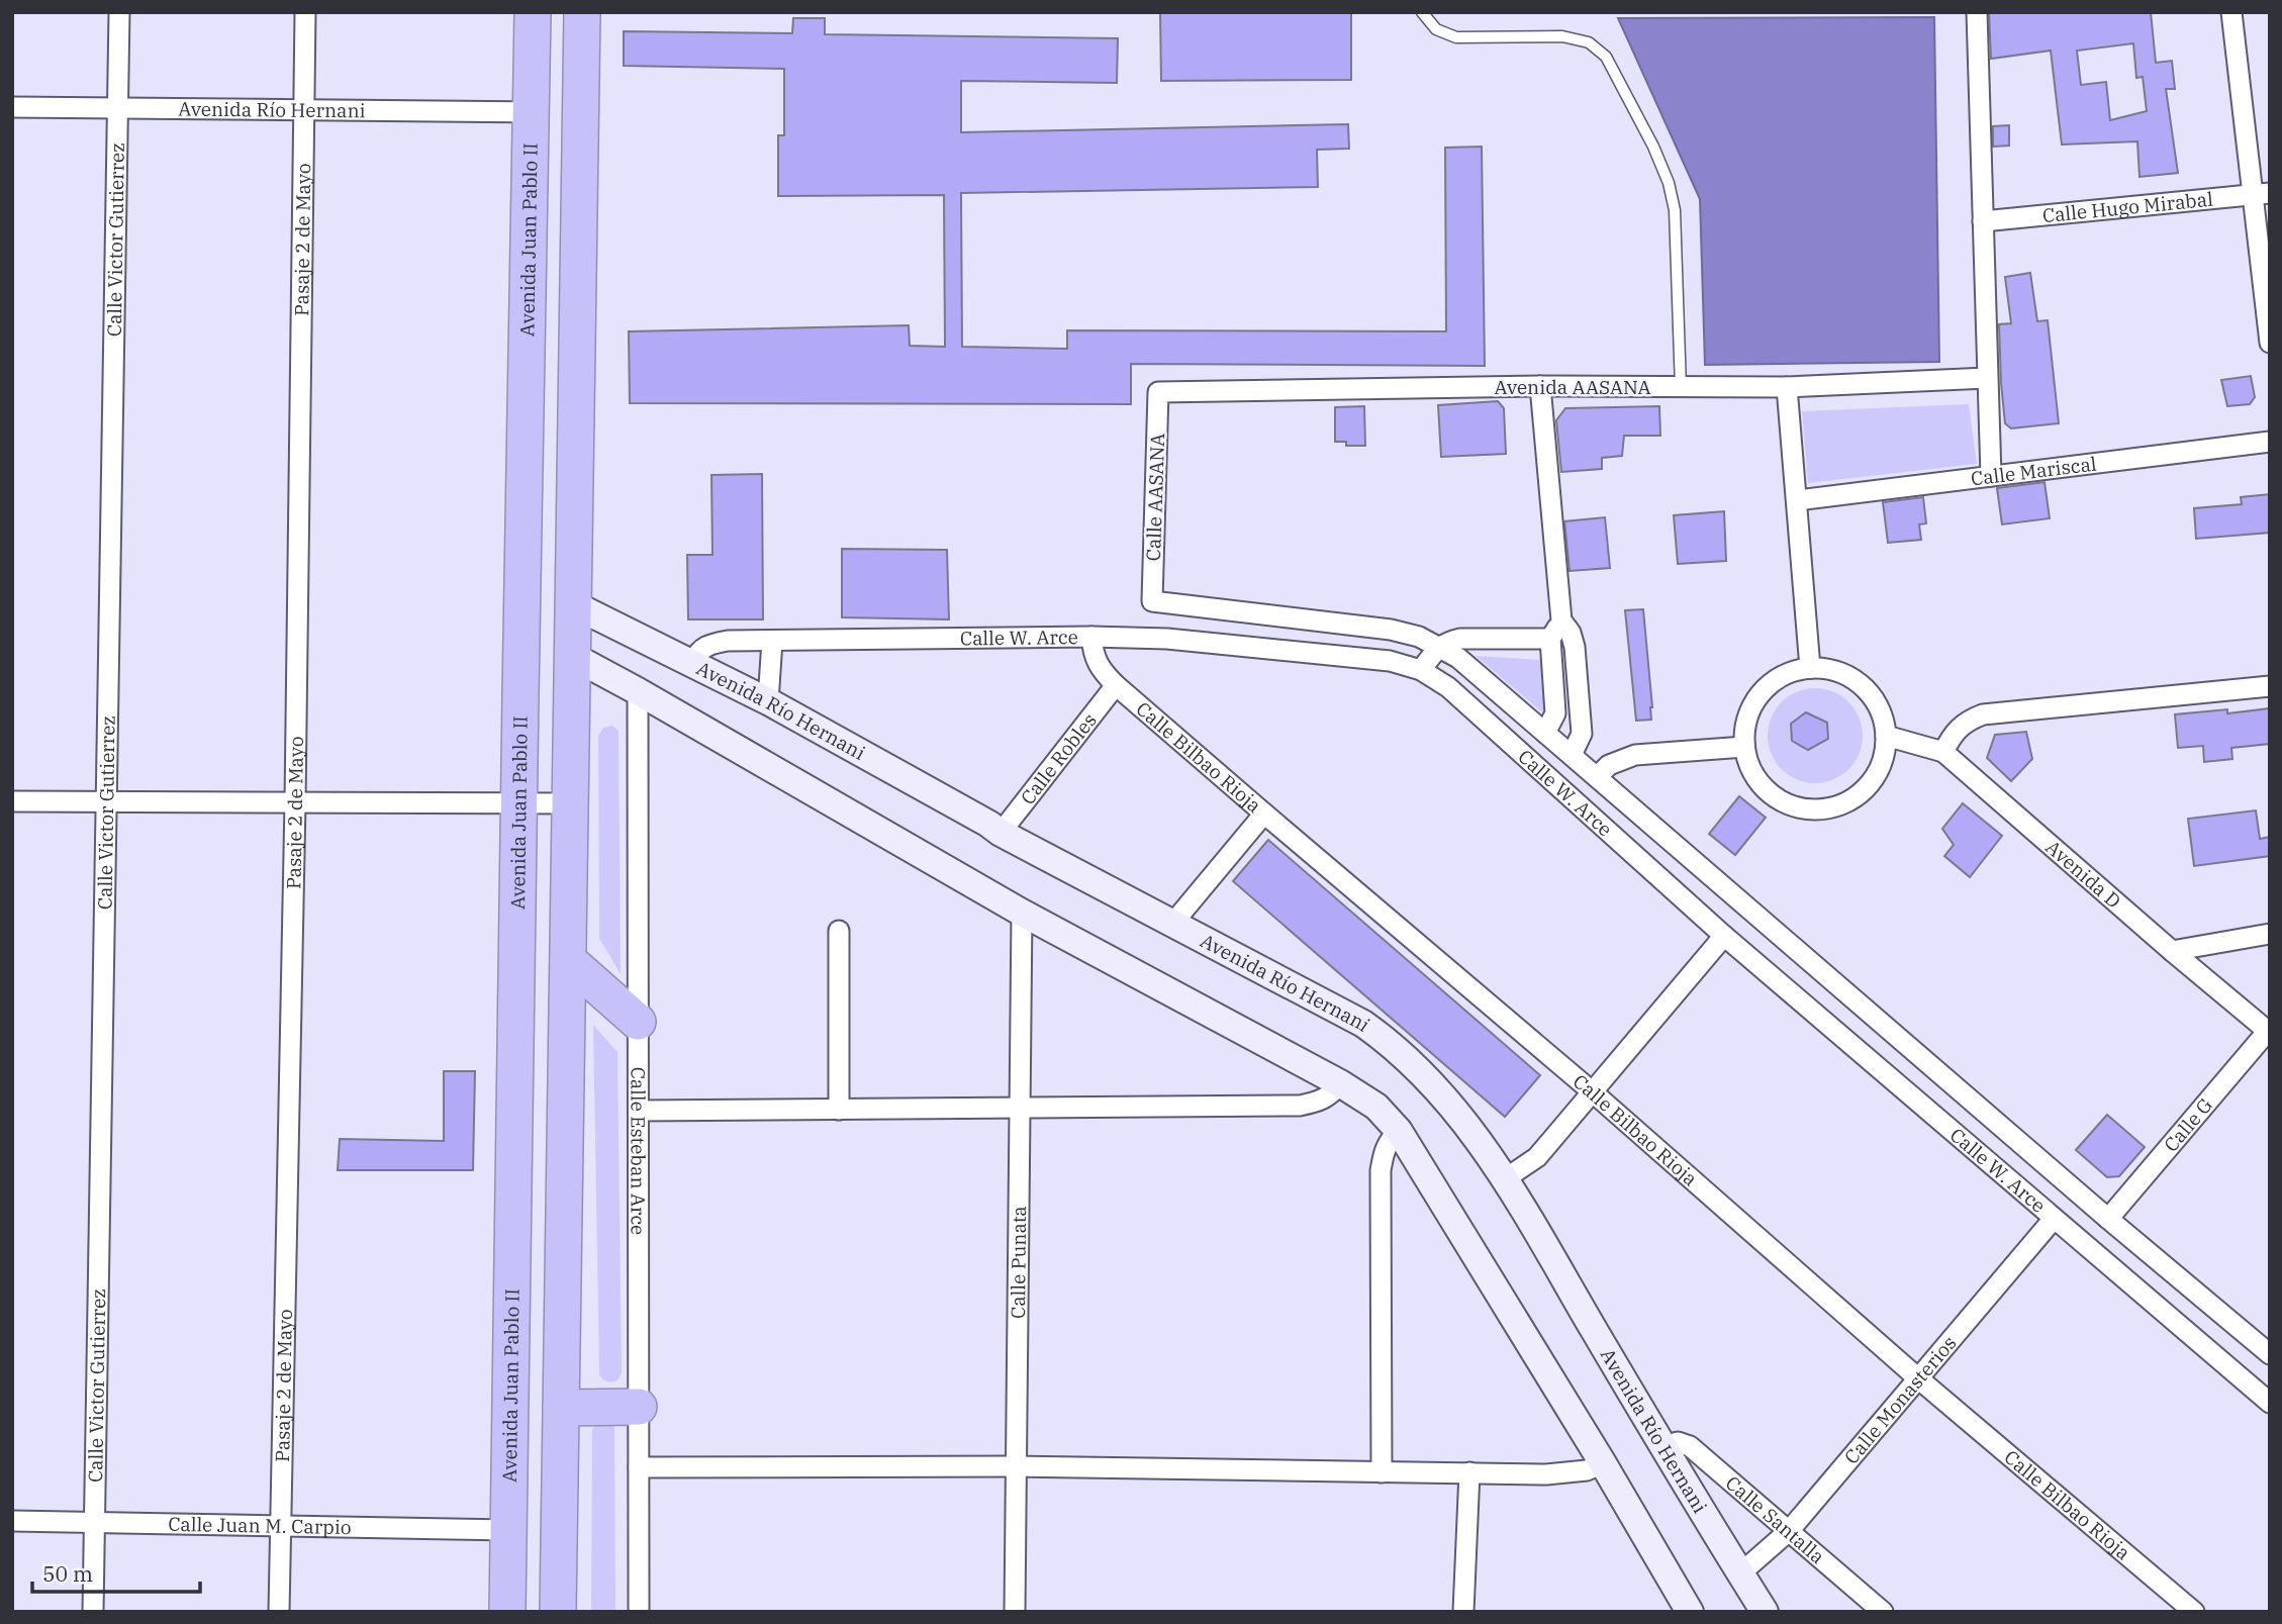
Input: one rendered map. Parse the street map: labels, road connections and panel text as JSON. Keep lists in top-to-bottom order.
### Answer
{
  "streets": {
    "highway": ["Avenida Juan Pablo II"],
    "street": [
      "Avenida Río Hernani",
      "Calle Hugo Mirabal",
      "Calle Victor Gutierrez",
      "Pasaje 2 de Mayo",
      "Avenida AASANA",
      "Calle Mariscal",
      "Calle AASANA",
      "Calle W. Arce",
      "Calle Bilbao Rioja",
      "Calle Robles",
      "Avenida D",
      "Calle G",
      "Calle Esteban Arce",
      "Calle Punata",
      "Calle Monasterios",
      "Calle Santalla",
      "Calle Juan M. Carpio"
    ]
  },
  "crossings": [
    ["Avenida Río Hernani", "Calle Victor Gutierrez"],
    ["Avenida Río Hernani", "Pasaje 2 de Mayo"],
    ["Avenida Río Hernani", "Avenida Juan Pablo II"],
    ["Avenida Río Hernani", "Calle W. Arce"],
    ["Avenida Río Hernani", "Calle Robles"],
    ["Avenida Río Hernani", "Calle Monasterios"],
    ["Avenida Río Hernani", "Calle Santalla"],
    ["Calle Victor Gutierrez", "Calle Juan M. Carpio"],
    ["Pasaje 2 de Mayo", "Calle Juan M. Carpio"],
    ["Avenida Juan Pablo II", "Calle Juan M. Carpio"],
    ["Avenida AASANA", "Calle AASANA"],
    ["Calle AASANA", "Calle W. Arce"],
    ["Calle W. Arce", "Calle Bilbao Rioja"],
    ["Calle W. Arce", "Calle G"],
    ["Calle W. Arce", "Calle Monasterios"],
    ["Calle Bilbao Rioja", "Calle Robles"],
    ["Calle Bilbao Rioja", "Calle Monasterios"],
    ["Avenida D", "Calle G"],
    ["Calle Monasterios", "Calle Santalla"]
  ],
  "scale_bar": "50 m"
}
